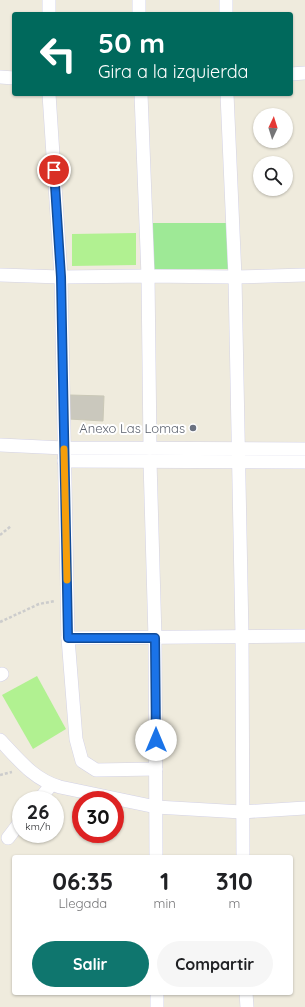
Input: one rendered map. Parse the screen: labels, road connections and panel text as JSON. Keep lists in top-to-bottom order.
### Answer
{
  "places": ["Anexo Las Lomas"],
  "north": "top",
  "page": {
    "turn": ["50 m", "Gira a la izquierda"],
    "speed": "26 km/h",
    "limit": "30",
    "eta": [
      "06:35",
      "Llegada",
      "1",
      "min",
      "310",
      "m"
    ],
    "buttons": ["Salir", "Compartir"]
  }
}
